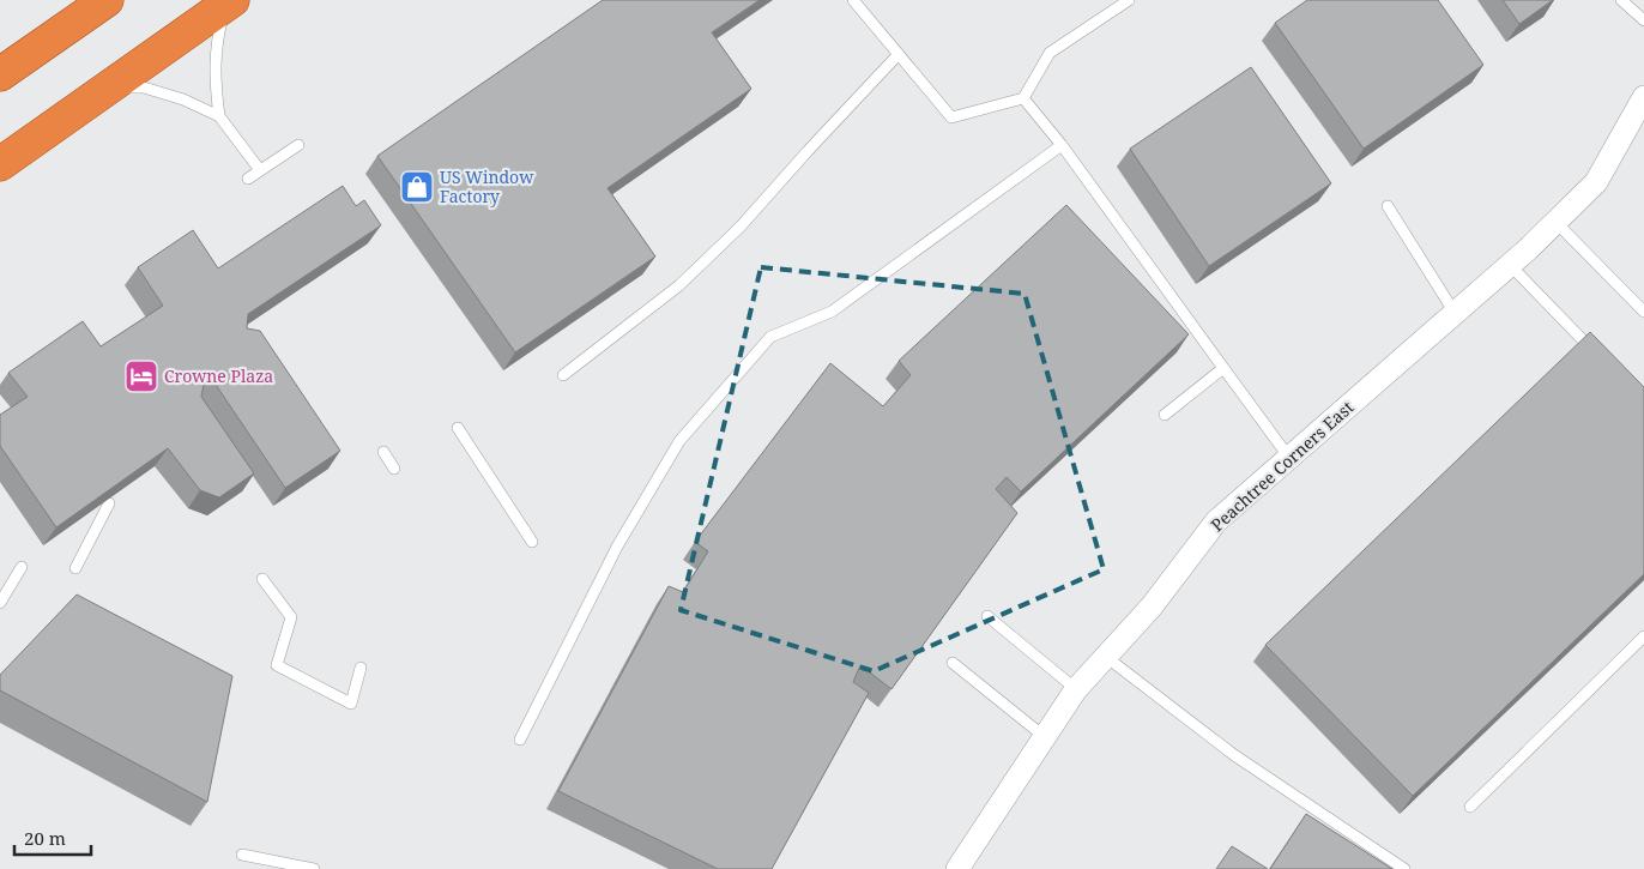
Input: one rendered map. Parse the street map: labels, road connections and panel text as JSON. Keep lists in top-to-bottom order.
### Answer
{
  "streets": {
    "street": ["Peachtree Corners East"]
  },
  "places": {
    "shop": ["US Window Factory"],
    "hotel": ["Crowne Plaza"]
  },
  "scale_bar": "20 m"
}
